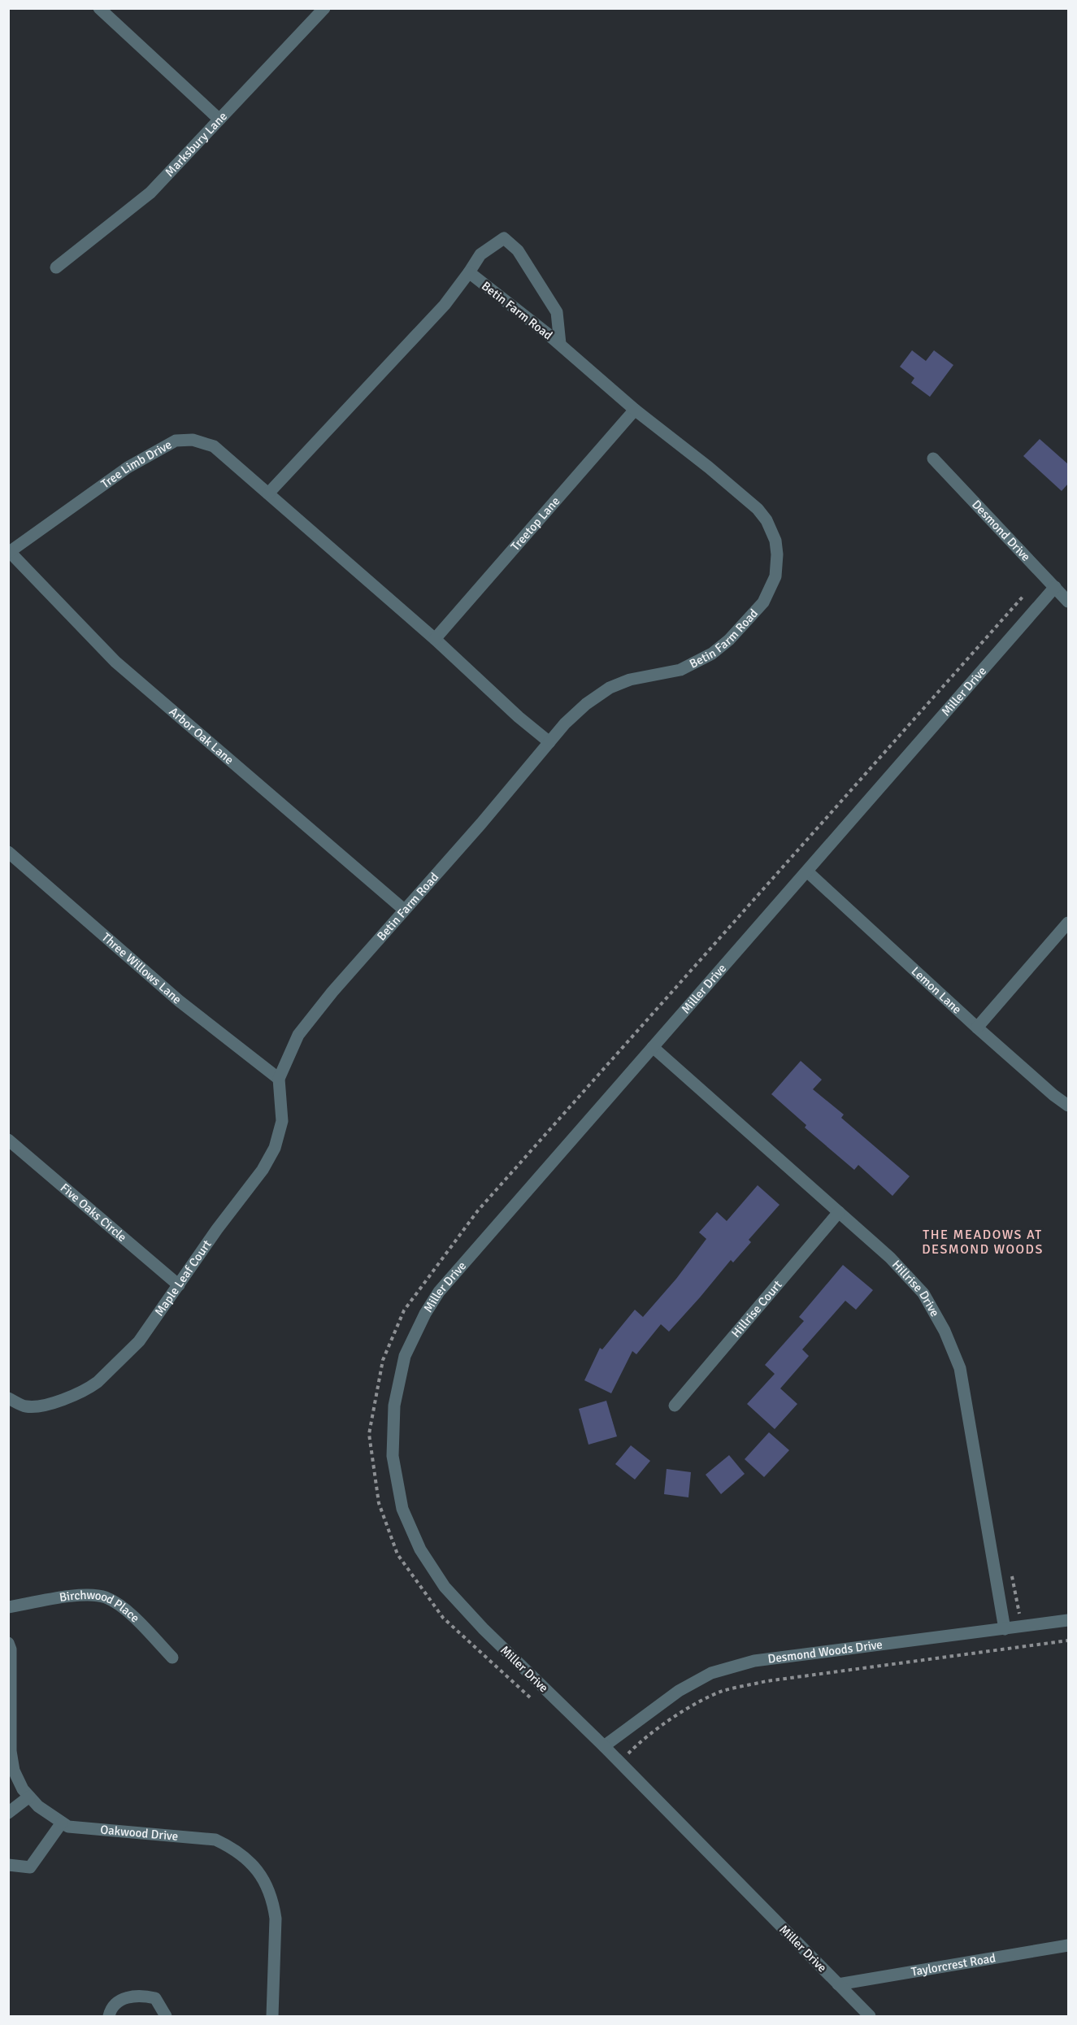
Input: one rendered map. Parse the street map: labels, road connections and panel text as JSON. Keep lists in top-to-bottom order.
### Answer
{
  "streets": {
    "street": [
      "Marksbury Lane",
      "Betin Farm Road",
      "Tree Limb Drive",
      "Treetop Lane",
      "Desmond Drive",
      "Miller Drive",
      "Arbor Oak Lane",
      "Three Willows Lane",
      "Lemon Lane",
      "Five Oaks Circle",
      "Maple Leaf Court",
      "Hillrise Drive",
      "Hillrise Court",
      "Birchwood Place",
      "Desmond Woods Drive",
      "Oakwood Drive",
      "Taylorcrest Road"
    ]
  },
  "crossings": [
    ["Betin Farm Road", "Tree Limb Drive"],
    ["Betin Farm Road", "Treetop Lane"],
    ["Betin Farm Road", "Arbor Oak Lane"],
    ["Betin Farm Road", "Three Willows Lane"],
    ["Betin Farm Road", "Maple Leaf Court"],
    ["Tree Limb Drive", "Arbor Oak Lane"],
    ["Desmond Drive", "Miller Drive"],
    ["Miller Drive", "Lemon Lane"],
    ["Miller Drive", "Hillrise Drive"],
    ["Miller Drive", "Desmond Woods Drive"],
    ["Miller Drive", "Taylorcrest Road"],
    ["Three Willows Lane", "Maple Leaf Court"],
    ["Five Oaks Circle", "Maple Leaf Court"],
    ["Hillrise Drive", "Hillrise Court"],
    ["Hillrise Drive", "Desmond Woods Drive"]
  ],
  "districts": ["THE MEADOWS AT DESMOND WOODS"]
}
